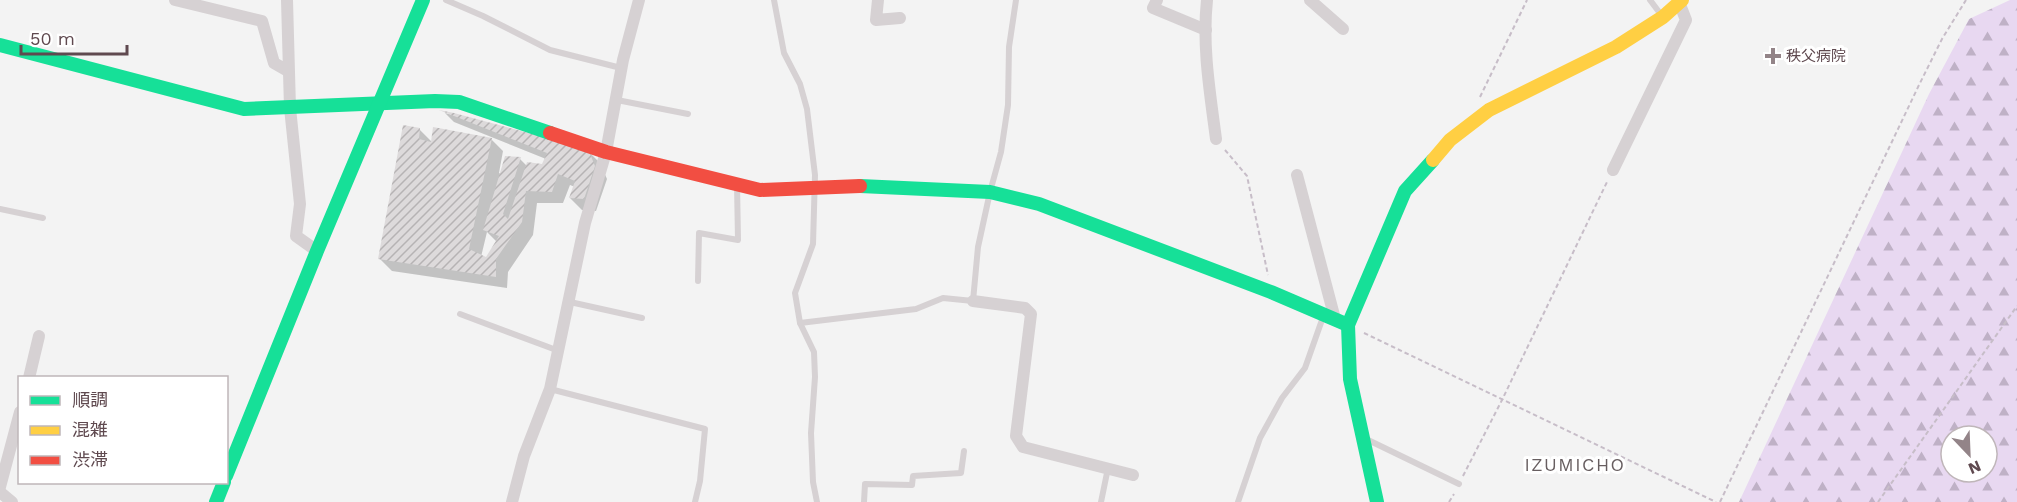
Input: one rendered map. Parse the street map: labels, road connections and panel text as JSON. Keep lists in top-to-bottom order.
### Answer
{
  "districts": ["IZUMICHO"],
  "places": {
    "health": ["秩父病院"]
  },
  "legend": ["順調", "混雑", "渋滞"],
  "scale_bar": "50 m",
  "north": "bottom right"
}
